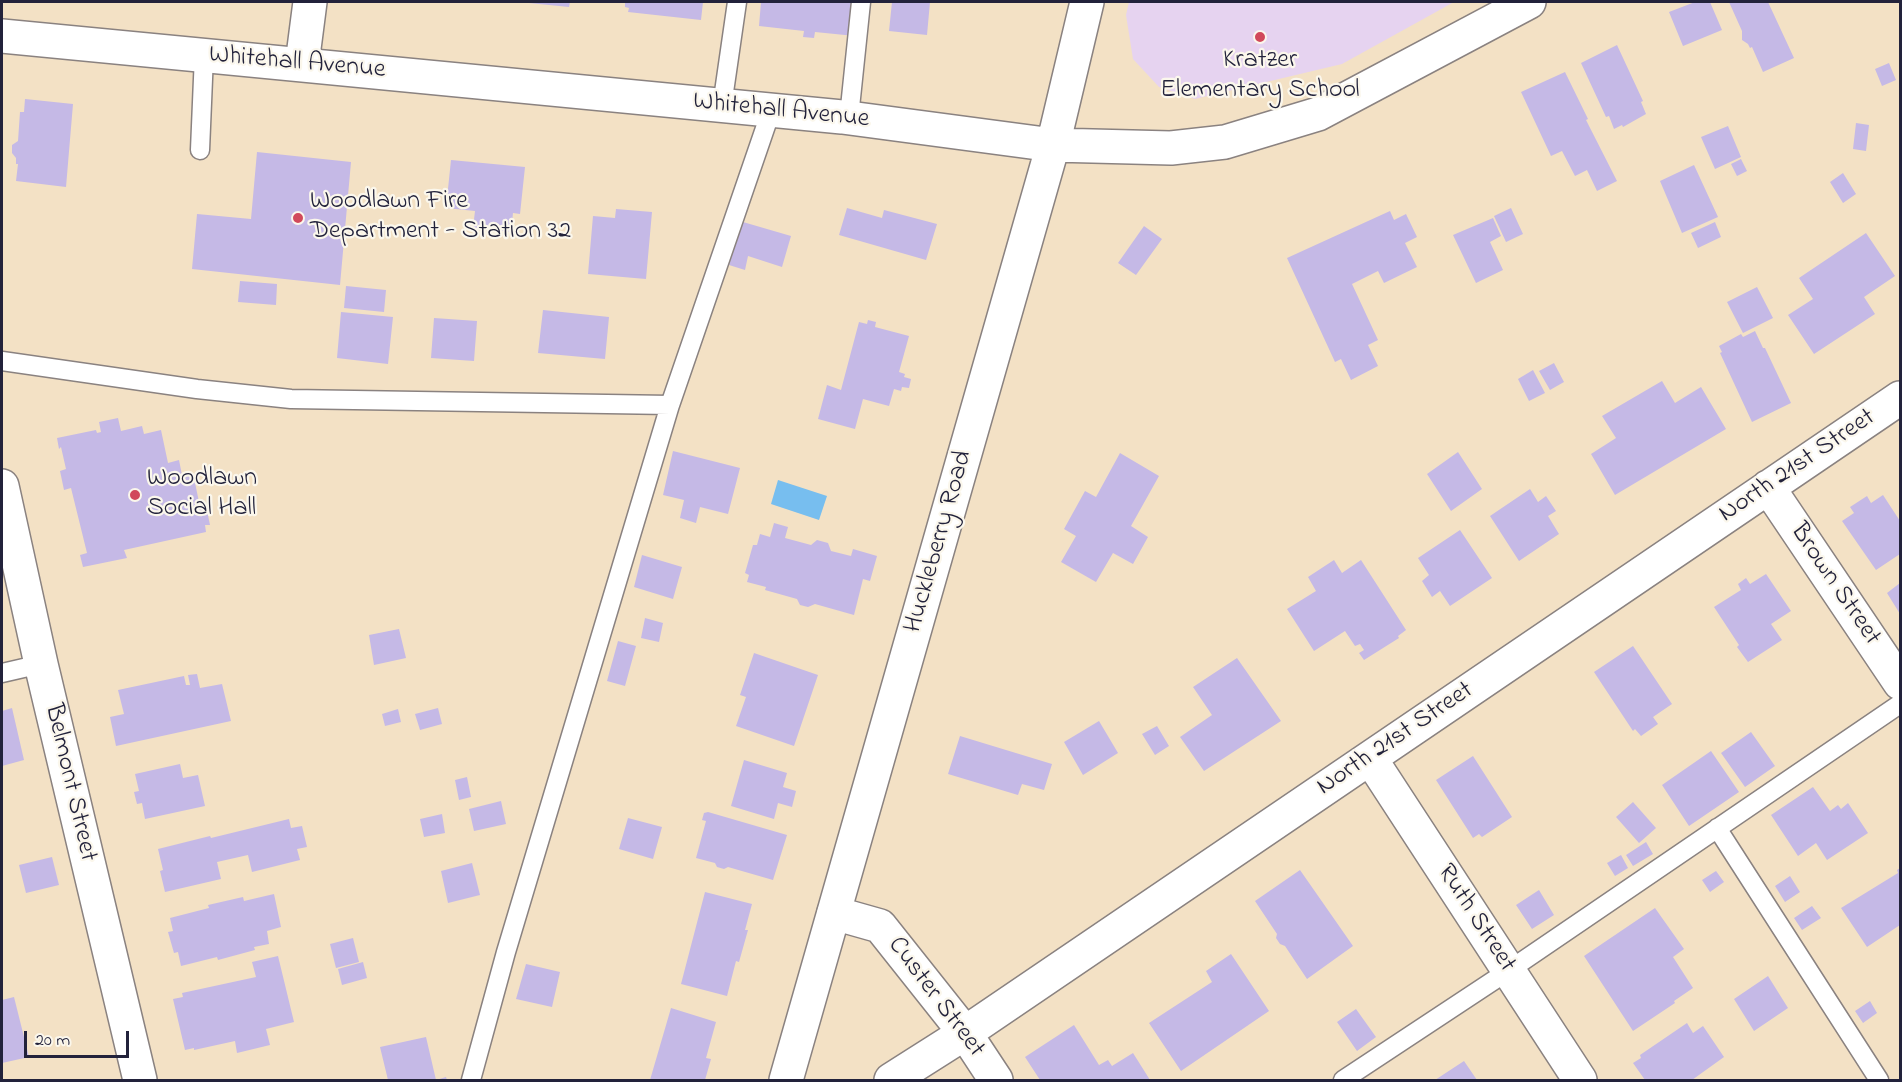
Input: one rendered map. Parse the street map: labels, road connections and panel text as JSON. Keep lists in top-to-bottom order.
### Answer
{
  "streets": {
    "street": [
      "Whitehall Avenue",
      "North 21st Street",
      "Huckleberry Road",
      "Brown Street",
      "Belmont Street",
      "Ruth Street",
      "Custer Street"
    ]
  },
  "crossings": [
    ["Whitehall Avenue", "Huckleberry Road"],
    ["North 21st Street", "Brown Street"],
    ["North 21st Street", "Ruth Street"],
    ["North 21st Street", "Custer Street"],
    ["Huckleberry Road", "Custer Street"]
  ],
  "places": ["Kratzer Elementary School", "Woodlawn Fire Department - Station 32", "Woodlawn Social Hall"],
  "scale_bar": "20 m"
}
